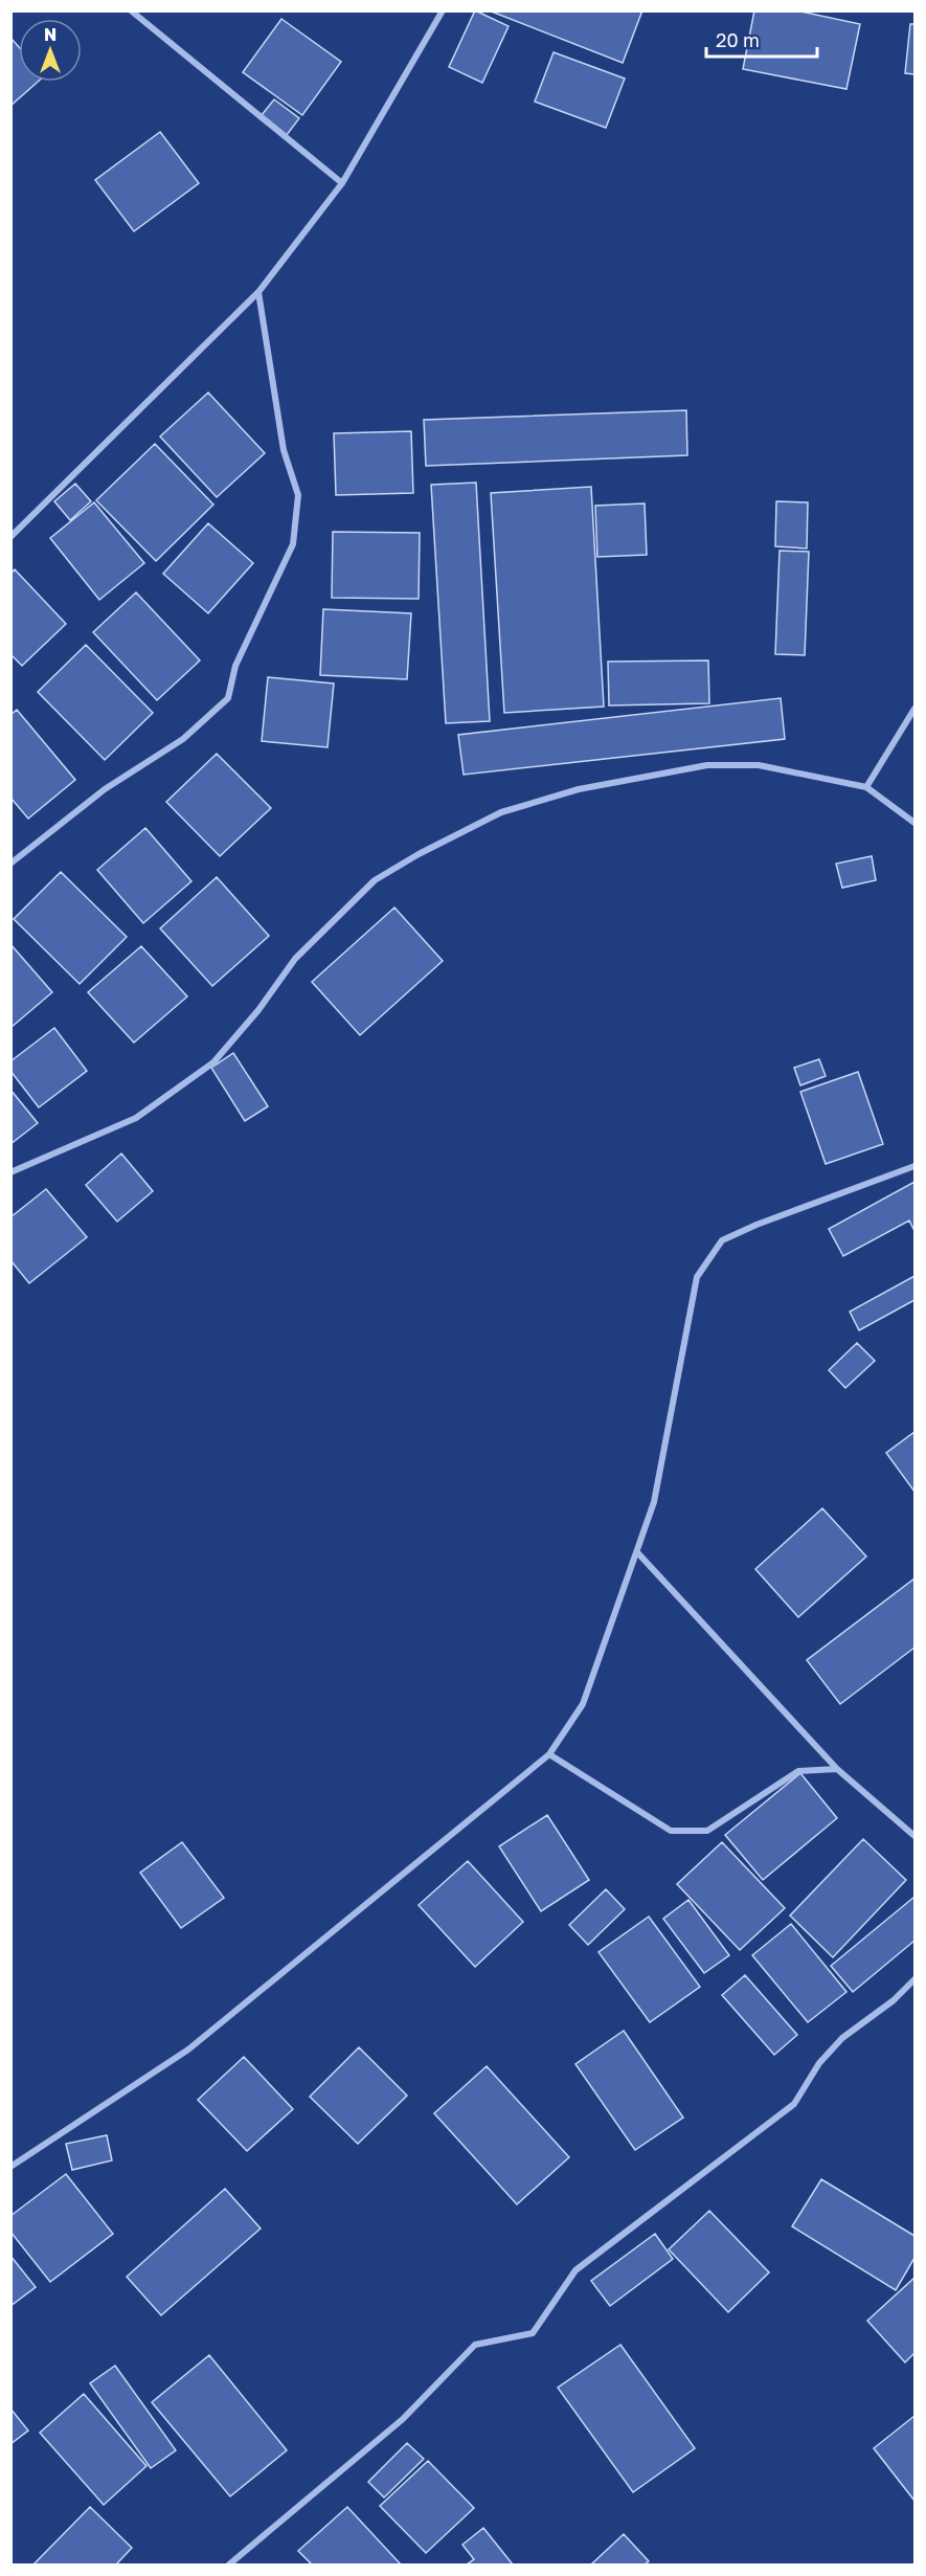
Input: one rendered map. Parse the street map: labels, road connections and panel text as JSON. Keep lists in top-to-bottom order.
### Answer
{
  "scale_bar": "20 m",
  "north": "top"
}
